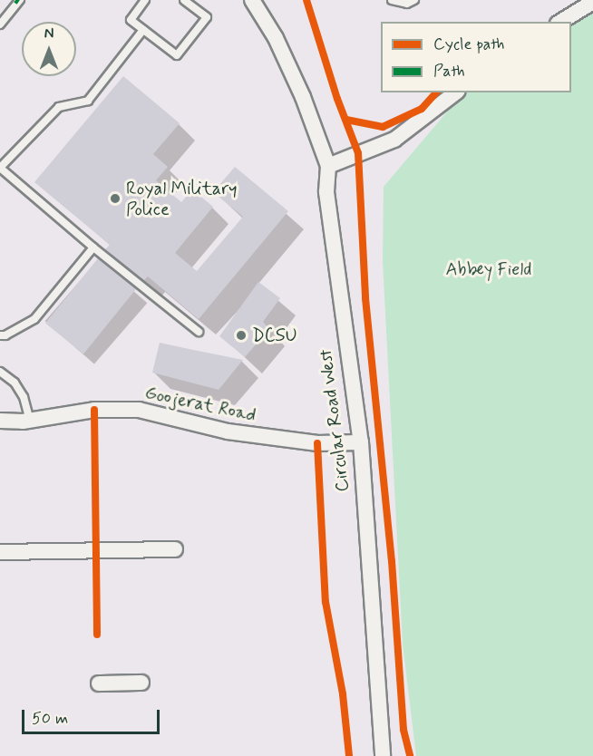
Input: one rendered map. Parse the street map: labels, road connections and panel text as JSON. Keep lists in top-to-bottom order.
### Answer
{
  "streets": {
    "street": ["Goojerat Road", "Circular Road West"]
  },
  "crossings": [
    ["Goojerat Road", "Circular Road West"]
  ],
  "parks": ["Abbey Field"],
  "places": ["Royal Military Police", "DCSU"],
  "legend": ["Cycle path", "Path"],
  "scale_bar": "50 m",
  "north": "top"
}
